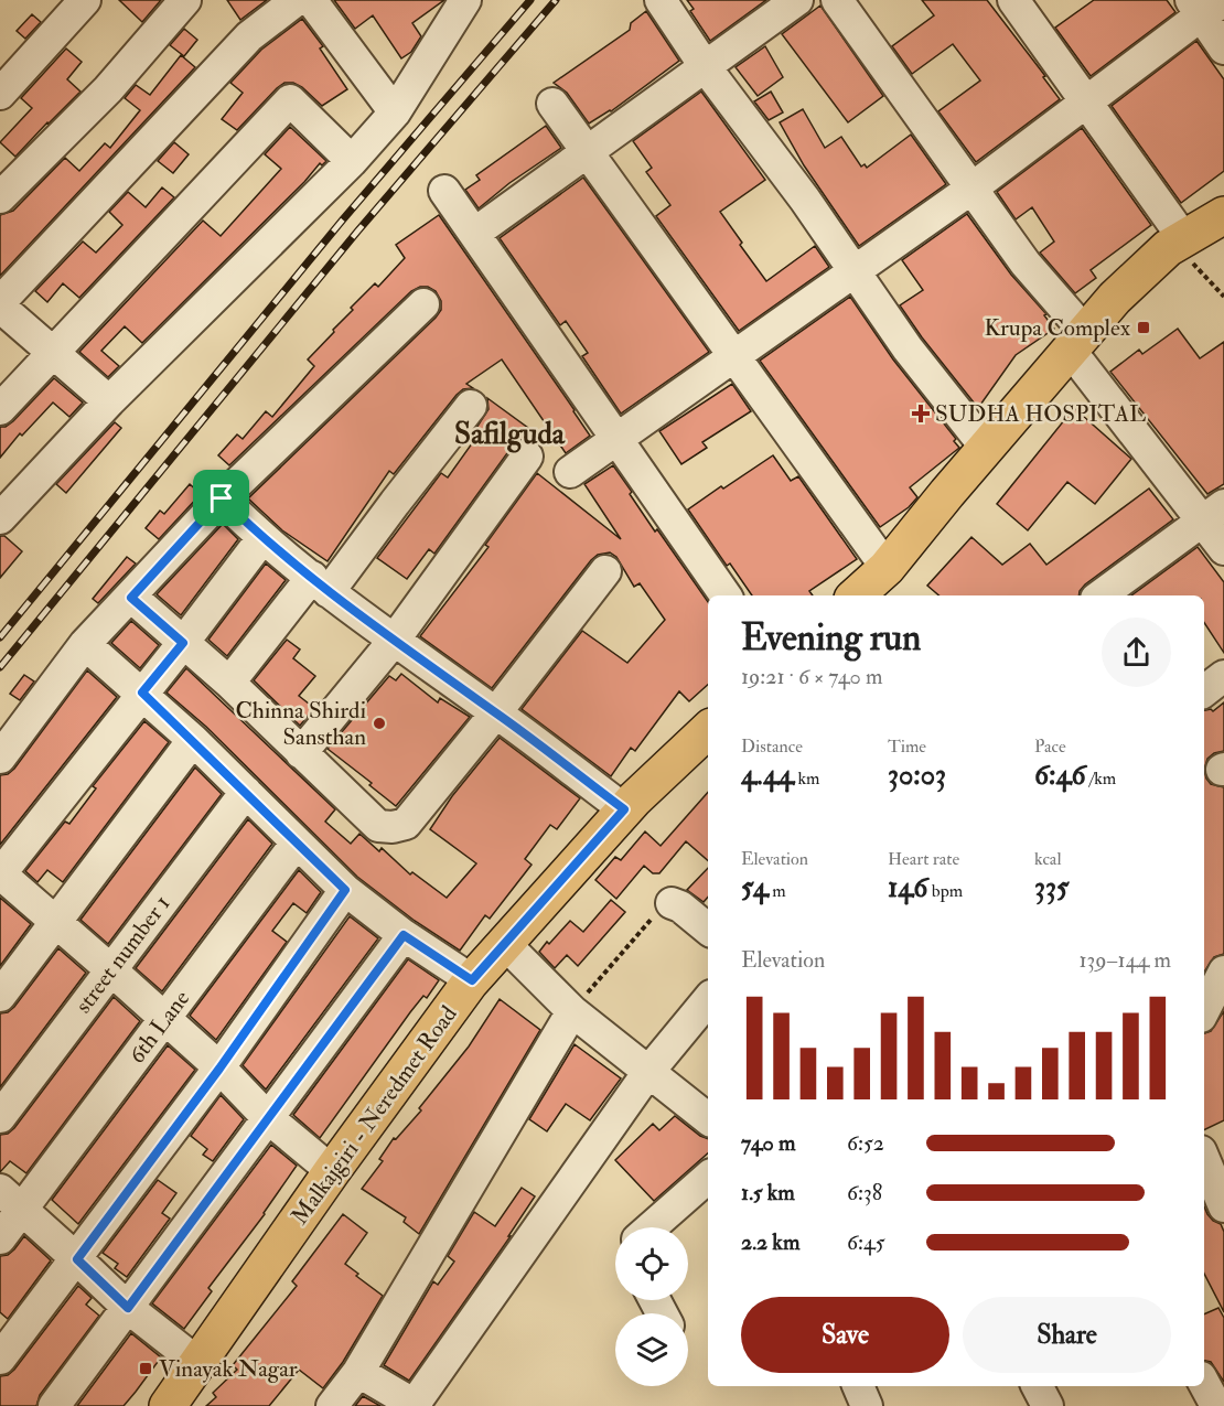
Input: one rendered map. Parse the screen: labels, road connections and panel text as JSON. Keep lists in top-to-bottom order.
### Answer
{
  "streets": {
    "main road": ["Malkajgiri - Neredmet Road"],
    "street": ["street number 1", "6th Lane"]
  },
  "districts": ["Safilguda"],
  "places": {
    "transit": ["Krupa Complex", "Vinayak Nagar"],
    "health": ["SUDHA HOSPITAL"],
    "other": ["Chinna Shirdi Sansthan"]
  },
  "page": {
    "heading": ["Evening run", "19:21 · 6 × 740 m"],
    "stats": [
      ["Distance", "4.44 km"],
      ["Time", "30:03"],
      ["Pace", "6:46 /km"],
      ["Elevation", "54 m"],
      ["Heart rate", "146 bpm"],
      ["kcal", "335"]
    ],
    "chart": ["Elevation", "139–144 m"],
    "list": [
      {
        "name": "740 m",
        "note": "6:52"
      },
      {
        "name": "1.5 km",
        "note": "6:38"
      },
      {
        "name": "2.2 km",
        "note": "6:45"
      }
    ],
    "buttons": ["Save", "Share"]
  }
}
